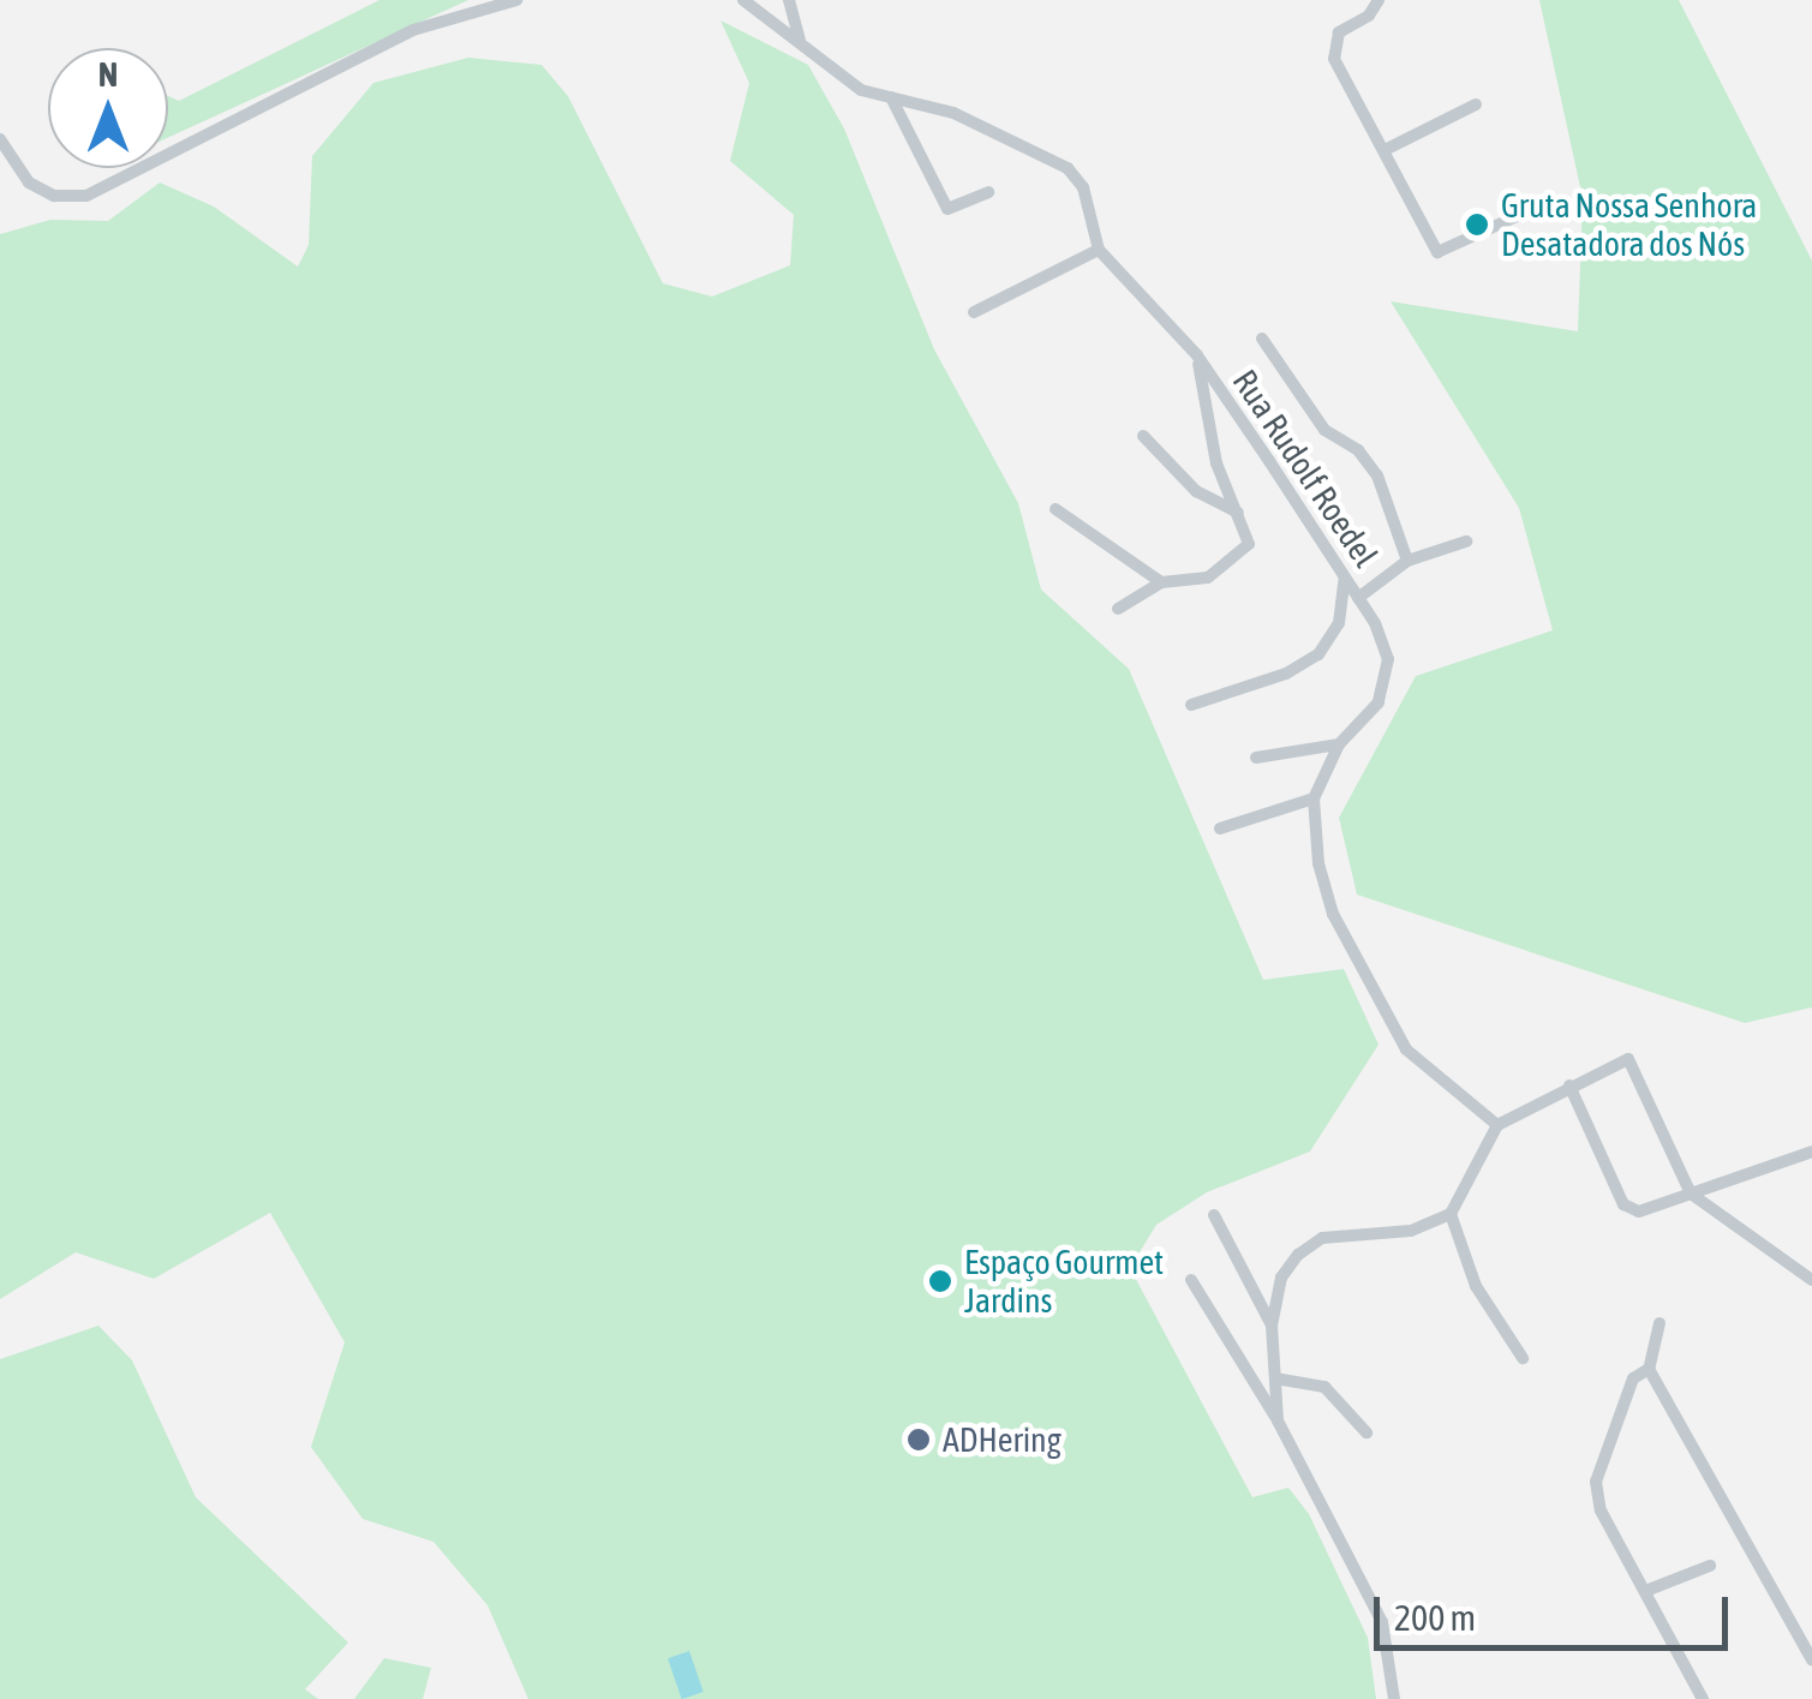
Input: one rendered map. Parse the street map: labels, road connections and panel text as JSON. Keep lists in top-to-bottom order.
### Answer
{
  "streets": {
    "street": ["Rua Rudolf Roedel"]
  },
  "places": ["Gruta Nossa Senhora Desatadora dos Nós", "Espaço Gourmet Jardins", "ADHering"],
  "scale_bar": "200 m",
  "north": "top"
}
